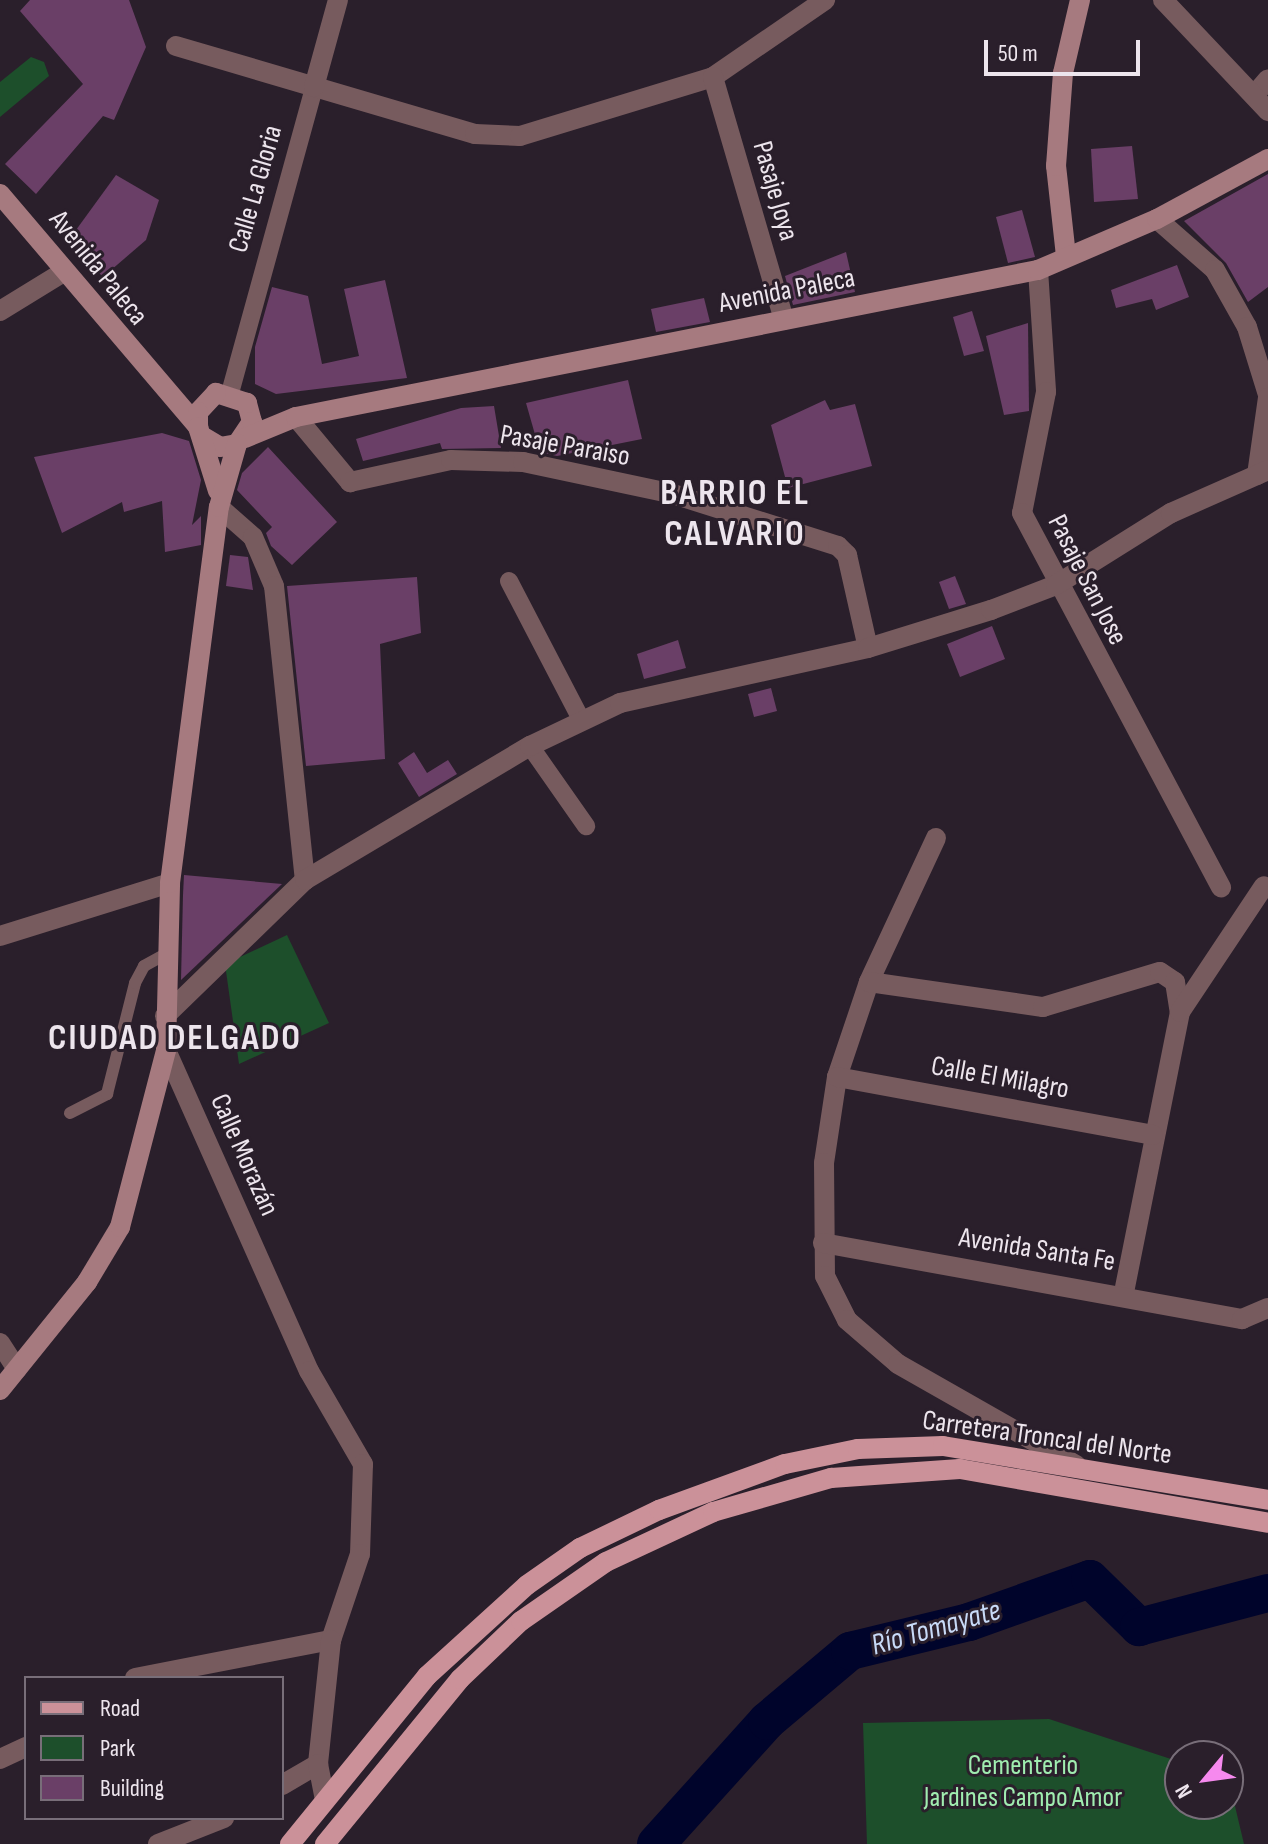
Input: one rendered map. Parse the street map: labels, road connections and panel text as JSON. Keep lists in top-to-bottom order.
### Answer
{
  "streets": {
    "main road": ["Avenida Paleca", "Calle Morazán", "Carretera Troncal del Norte"],
    "street": [
      "Calle La Gloria",
      "Pasaje Joya",
      "Pasaje Paraiso",
      "Pasaje San Jose",
      "Calle El Milagro",
      "Avenida Santa Fe"
    ]
  },
  "crossings": [
    ["Calle La Gloria", "Avenida Paleca"],
    ["Calle La Gloria", "Calle Morazán"],
    ["Pasaje Joya", "Avenida Paleca"],
    ["Avenida Paleca", "Pasaje Paraiso"],
    ["Avenida Paleca", "Pasaje San Jose"],
    ["Avenida Paleca", "Calle Morazán"],
    ["Calle Morazán", "Carretera Troncal del Norte"]
  ],
  "districts": ["BARRIO EL CALVARIO", "CIUDAD DELGADO"],
  "water": ["Río Tomayate"],
  "parks": ["Cementerio Jardines Campo Amor"],
  "legend": ["Road", "Park", "Building"],
  "scale_bar": "50 m",
  "north": "bottom left"
}
